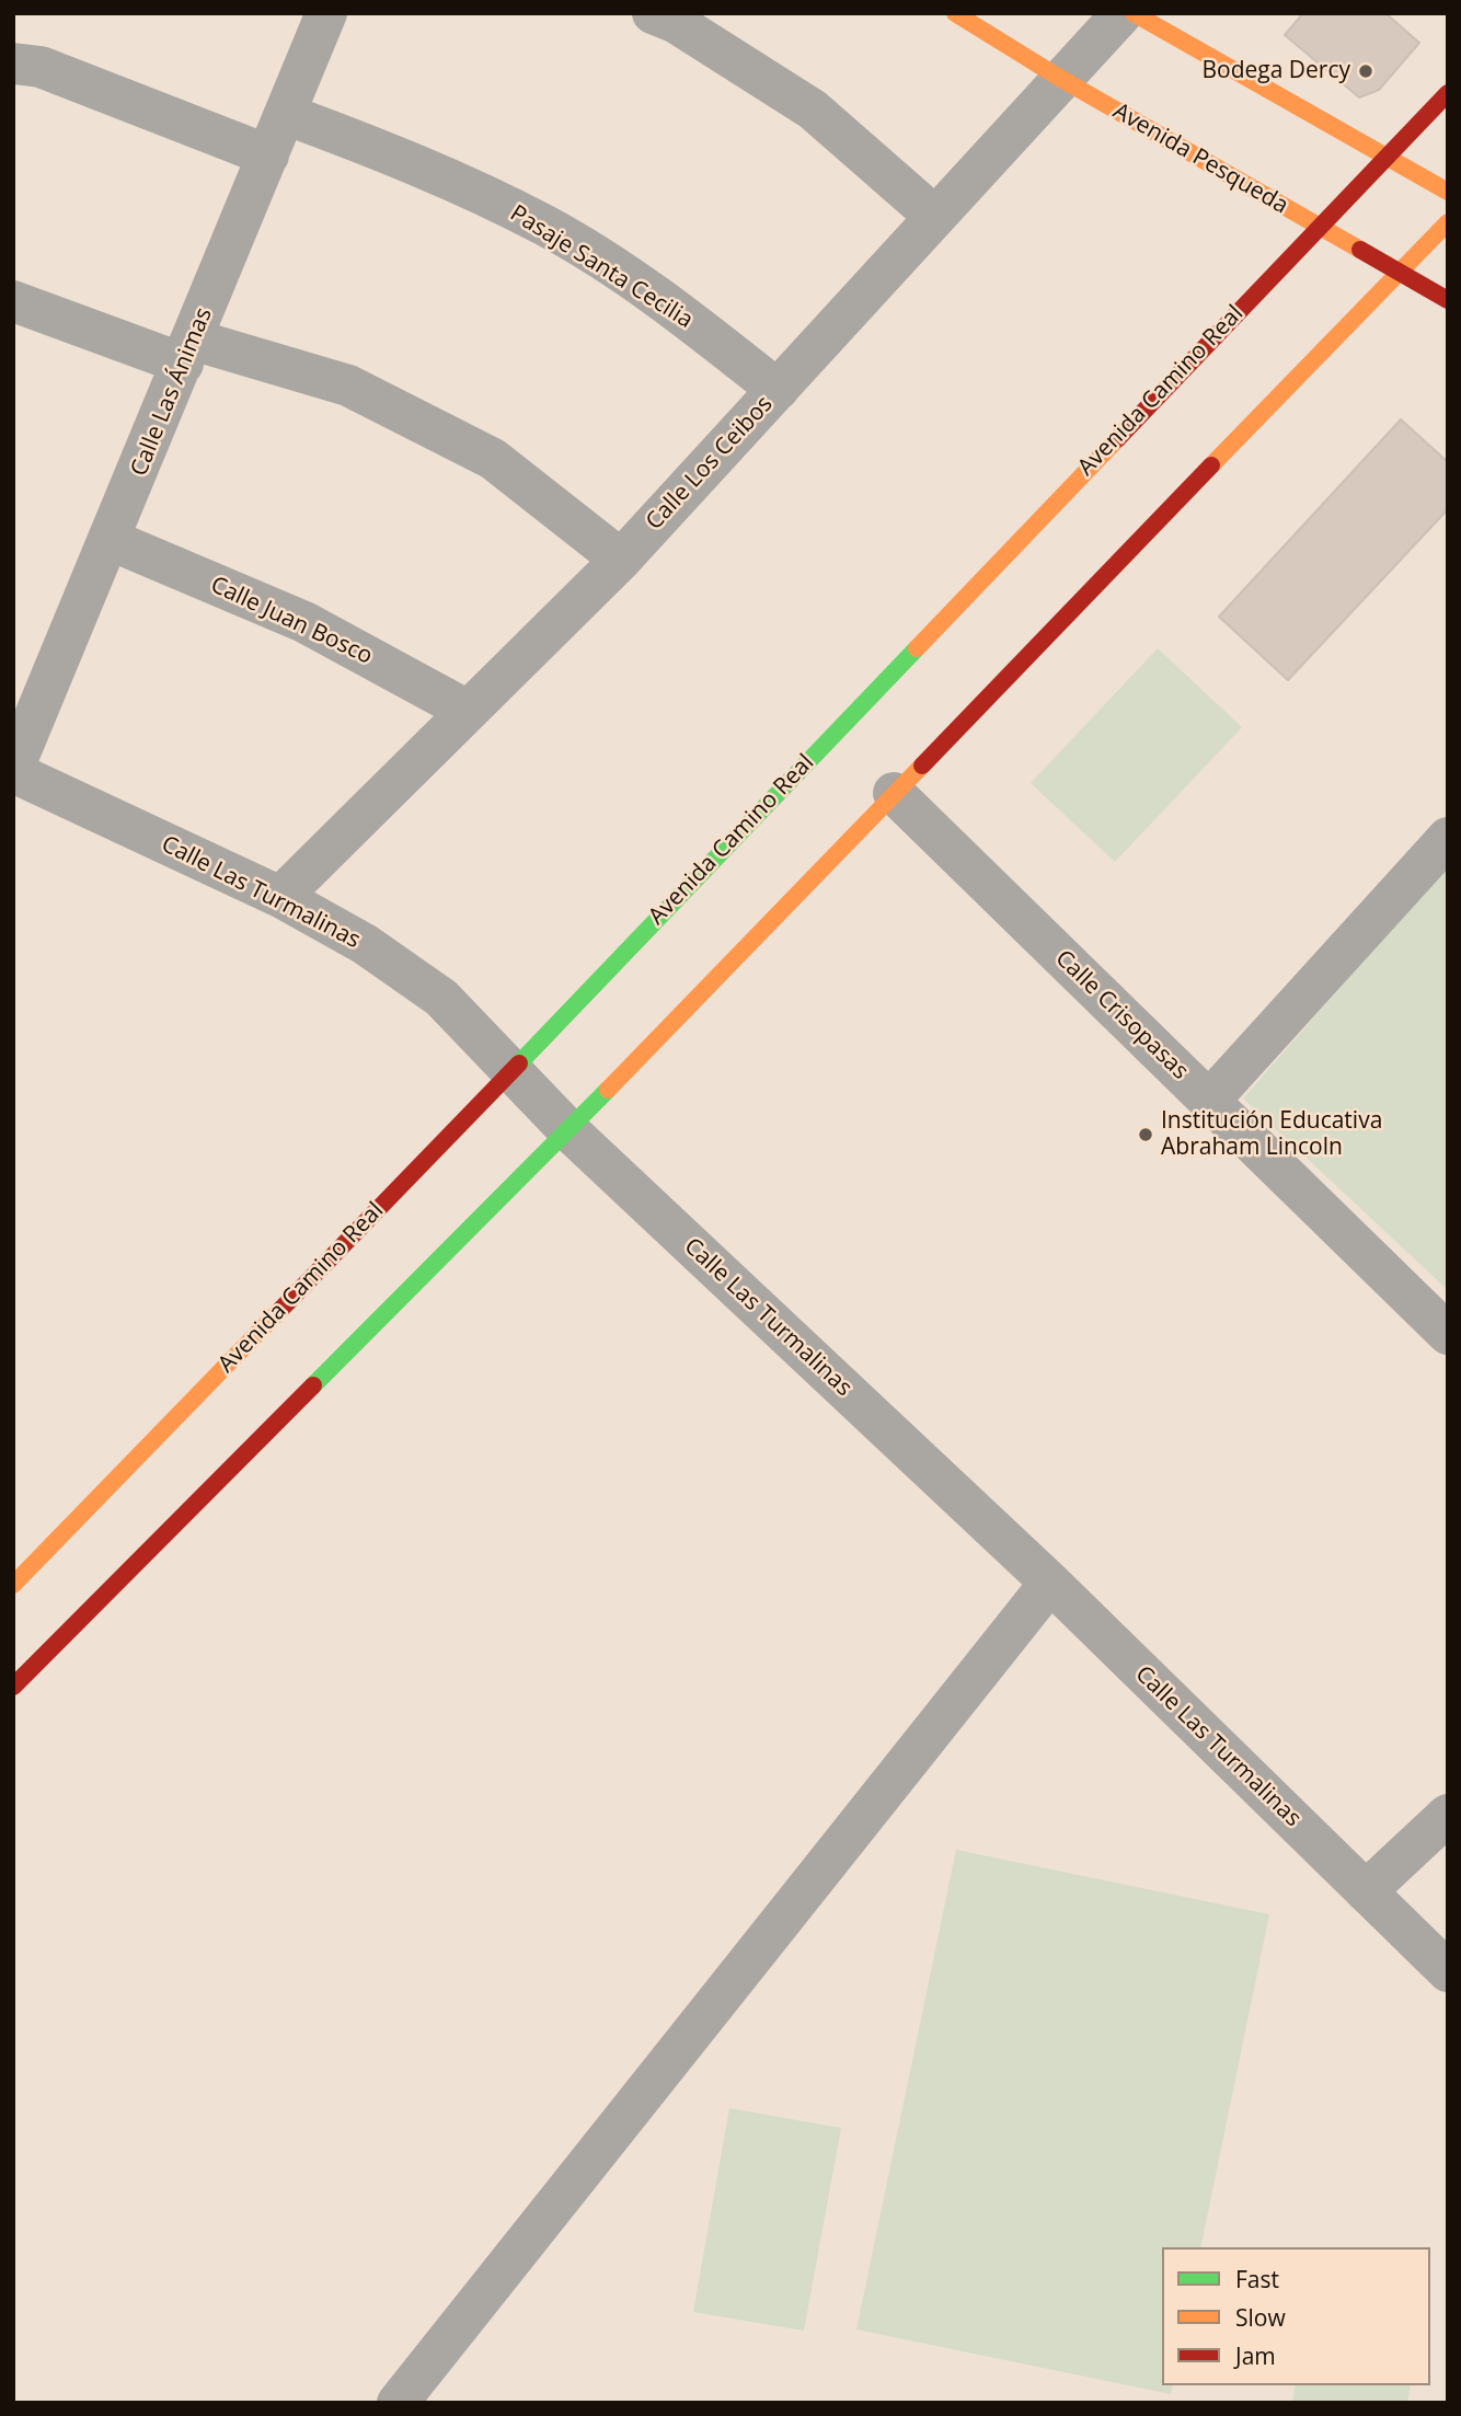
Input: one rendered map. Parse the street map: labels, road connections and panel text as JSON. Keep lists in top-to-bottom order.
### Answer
{
  "streets": {
    "street": [
      "Avenida Pesqueda",
      "Pasaje Santa Cecilia",
      "Avenida Camino Real",
      "Calle Las Ánimas",
      "Calle Los Ceibos",
      "Calle Juan Bosco",
      "Calle Las Turmalinas",
      "Calle Crisopasas"
    ]
  },
  "crossings": [
    ["Avenida Pesqueda", "Avenida Camino Real"],
    ["Avenida Pesqueda", "Calle Los Ceibos"],
    ["Pasaje Santa Cecilia", "Calle Las Ánimas"],
    ["Pasaje Santa Cecilia", "Calle Los Ceibos"],
    ["Avenida Camino Real", "Calle Las Turmalinas"],
    ["Calle Las Ánimas", "Calle Juan Bosco"],
    ["Calle Las Ánimas", "Calle Las Turmalinas"],
    ["Calle Los Ceibos", "Calle Juan Bosco"],
    ["Calle Los Ceibos", "Calle Las Turmalinas"]
  ],
  "places": ["Bodega Dercy", "Institución Educativa Abraham Lincoln"],
  "legend": ["Fast", "Slow", "Jam"]
}
